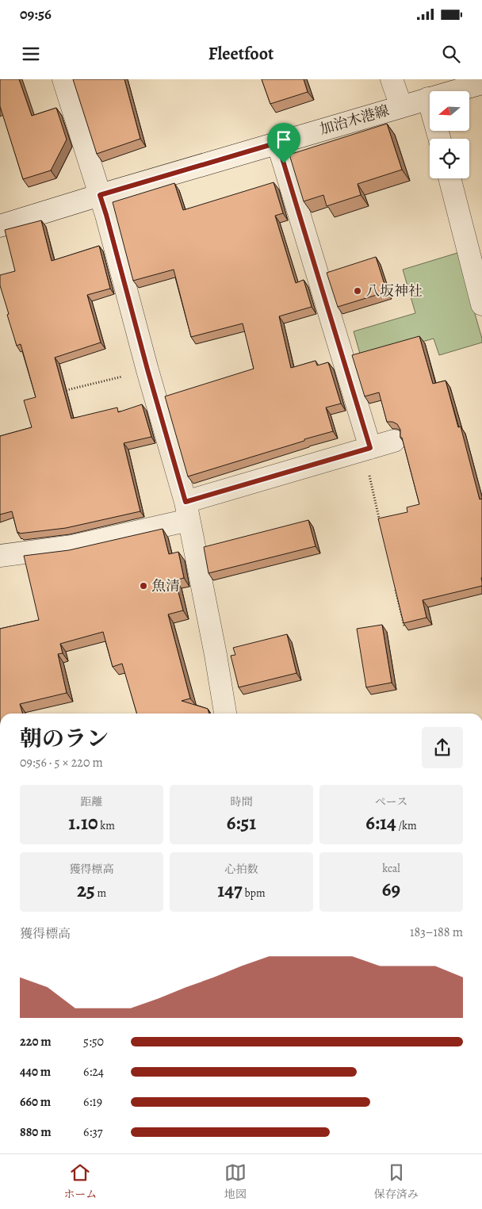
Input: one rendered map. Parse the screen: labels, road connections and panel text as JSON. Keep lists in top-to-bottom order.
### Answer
{
  "streets": {
    "street": ["加治木港線"]
  },
  "places": ["八坂神社", "魚清"],
  "north": "left",
  "page": {
    "status": "09:56",
    "header": "Fleetfoot",
    "heading": ["朝のラン", "09:56 · 5 × 220 m"],
    "stats": [
      ["距離", "1.10 km"],
      ["時間", "6:51"],
      ["ペース", "6:14 /km"],
      ["獲得標高", "25 m"],
      ["心拍数", "147 bpm"],
      ["kcal", "69"]
    ],
    "chart": ["獲得標高", "183–188 m"],
    "list": [
      {
        "name": "220 m",
        "note": "5:50"
      },
      {
        "name": "440 m",
        "note": "6:24"
      },
      {
        "name": "660 m",
        "note": "6:19"
      },
      {
        "name": "880 m",
        "note": "6:37"
      }
    ],
    "tabs": ["ホーム", "地図", "保存済み"]
  }
}
